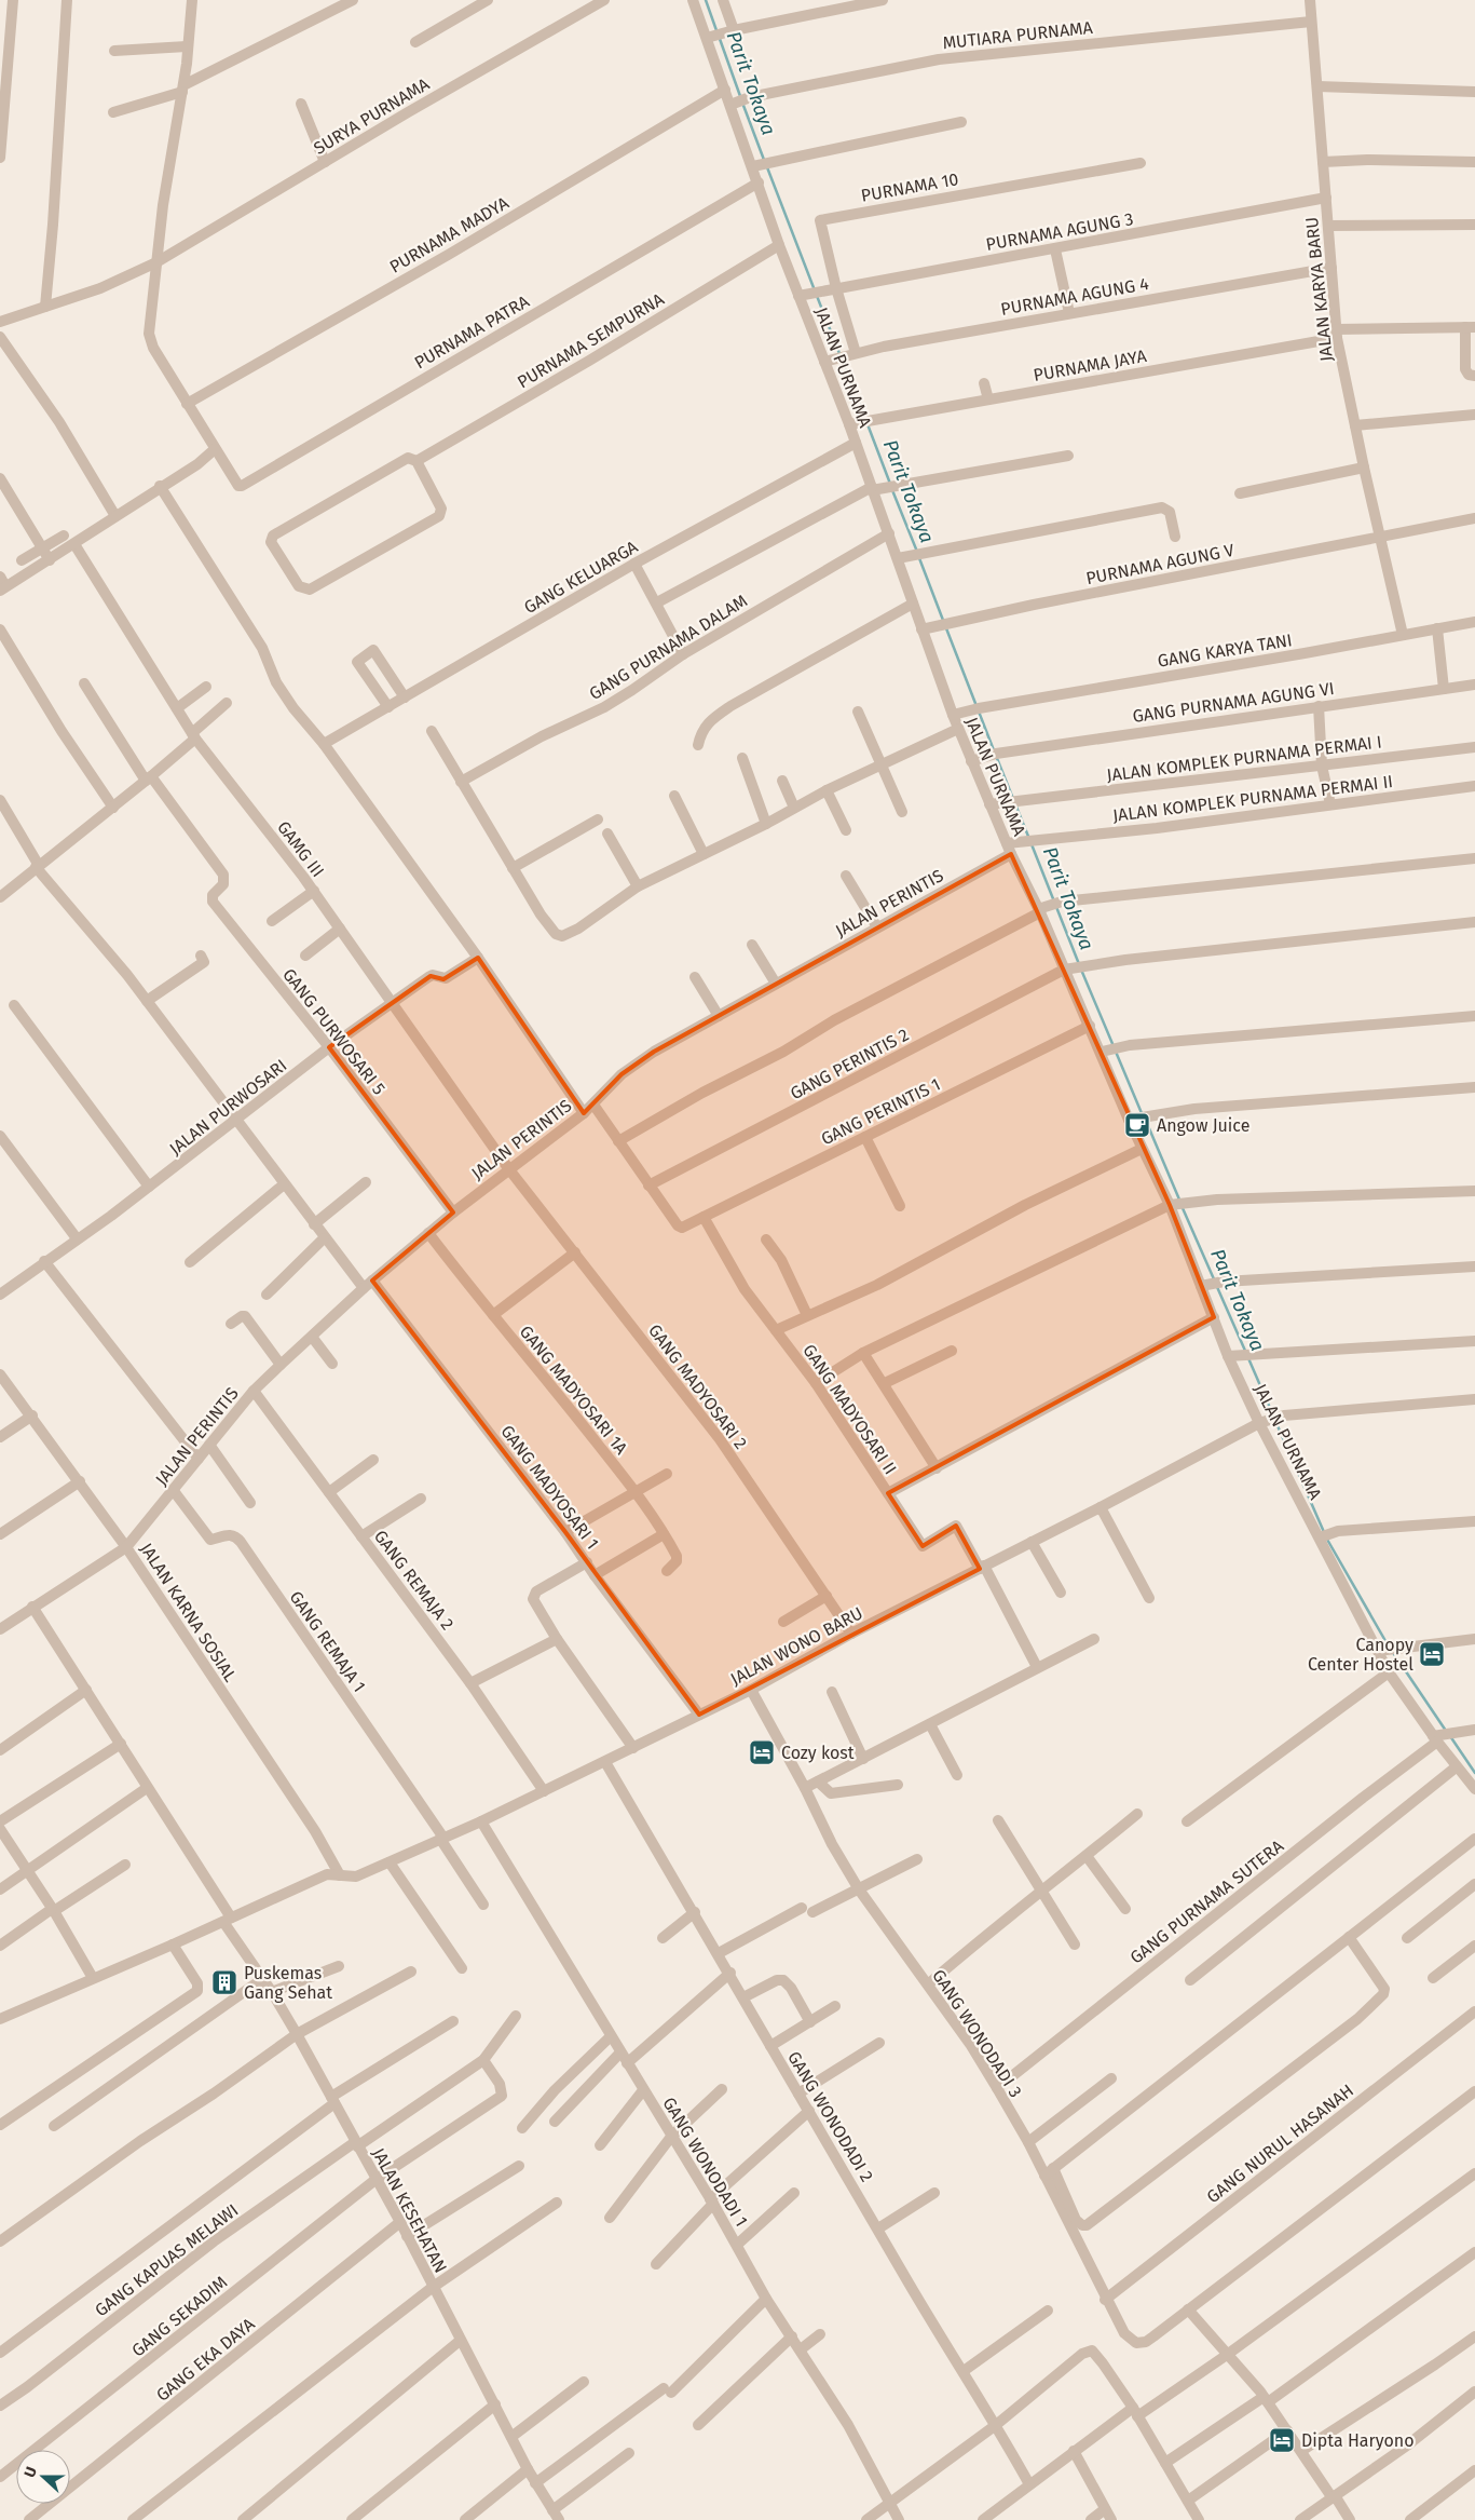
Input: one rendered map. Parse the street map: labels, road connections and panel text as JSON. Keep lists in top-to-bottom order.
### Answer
{
  "streets": {
    "street": [
      "MUTIARA PURNAMA",
      "SURYA PURNAMA",
      "PURNAMA 10",
      "PURNAMA AGUNG 3",
      "PURNAMA MADYA",
      "JALAN KARYA BARU",
      "PURNAMA AGUNG 4",
      "PURNAMA PATRA",
      "PURNAMA SEMPURNA",
      "PURNAMA JAYA",
      "JALAN PURNAMA",
      "PURNAMA AGUNG V",
      "GANG KELUARGA",
      "GANG PURNAMA DALAM",
      "GANG KARYA TANI",
      "GANG PURNAMA AGUNG VI",
      "JALAN KOMPLEK PURNAMA PERMAI I",
      "JALAN KOMPLEK PURNAMA PERMAI II",
      "GAMG III",
      "JALAN PERINTIS",
      "GANG PURWOSARI 5",
      "GANG PERINTIS 2",
      "JALAN PURWOSARI",
      "GANG PERINTIS 1",
      "GANG MADYOSARI 2",
      "GANG MADYOSARI 1A",
      "GANG MADYOSARI II",
      "GANG MADYOSARI 1",
      "GANG REMAJA 2",
      "JALAN KARNA SOSIAL",
      "GANG REMAJA 1",
      "JALAN WONO BARU",
      "GANG PURNAMA SUTERA",
      "GANG WONODADI 3",
      "GANG WONODADI 2",
      "GANG NURUL HASANAH",
      "GANG WONODADI 1",
      "JALAN KESEHATAN",
      "GANG KAPUAS MELAWI",
      "GANG SEKADIM",
      "GANG EKA DAYA"
    ]
  },
  "crossings": [
    ["MUTIARA PURNAMA", "JALAN KARYA BARU"],
    ["MUTIARA PURNAMA", "JALAN PURNAMA"],
    ["PURNAMA 10", "PURNAMA AGUNG 3"],
    ["PURNAMA 10", "PURNAMA AGUNG 4"],
    ["PURNAMA AGUNG 3", "JALAN KARYA BARU"],
    ["PURNAMA AGUNG 3", "JALAN PURNAMA"],
    ["PURNAMA MADYA", "JALAN PURNAMA"],
    ["JALAN KARYA BARU", "PURNAMA AGUNG 4"],
    ["JALAN KARYA BARU", "PURNAMA JAYA"],
    ["JALAN KARYA BARU", "PURNAMA AGUNG V"],
    ["JALAN KARYA BARU", "GANG KARYA TANI"],
    ["PURNAMA AGUNG 4", "JALAN PURNAMA"],
    ["PURNAMA PATRA", "JALAN PURNAMA"],
    ["PURNAMA SEMPURNA", "JALAN PURNAMA"],
    ["PURNAMA JAYA", "JALAN PURNAMA"],
    ["JALAN PURNAMA", "PURNAMA AGUNG V"],
    ["JALAN PURNAMA", "GANG KELUARGA"],
    ["JALAN PURNAMA", "GANG PURNAMA DALAM"],
    ["JALAN PURNAMA", "GANG KARYA TANI"],
    ["JALAN PURNAMA", "GANG PURNAMA AGUNG VI"],
    ["JALAN PURNAMA", "JALAN KOMPLEK PURNAMA PERMAI I"],
    ["JALAN PURNAMA", "JALAN KOMPLEK PURNAMA PERMAI II"],
    ["JALAN PURNAMA", "JALAN PERINTIS"],
    ["JALAN PURNAMA", "GANG PERINTIS 2"],
    ["JALAN PURNAMA", "GANG PERINTIS 1"],
    ["JALAN PURNAMA", "JALAN WONO BARU"],
    ["JALAN PURNAMA", "GANG PURNAMA SUTERA"],
    ["JALAN KOMPLEK PURNAMA PERMAI II", "JALAN PERINTIS"],
    ["GAMG III", "JALAN PERINTIS"],
    ["GAMG III", "JALAN PURWOSARI"],
    ["GAMG III", "GANG MADYOSARI 2"],
    ["JALAN PERINTIS", "GANG PURWOSARI 5"],
    ["JALAN PERINTIS", "GANG MADYOSARI 2"],
    ["JALAN PERINTIS", "GANG MADYOSARI 1A"],
    ["JALAN PERINTIS", "GANG MADYOSARI 1"],
    ["JALAN PERINTIS", "GANG REMAJA 2"],
    ["JALAN PERINTIS", "JALAN KARNA SOSIAL"],
    ["JALAN PERINTIS", "GANG REMAJA 1"],
    ["JALAN PERINTIS", "JALAN KESEHATAN"],
    ["GANG PURWOSARI 5", "JALAN PURWOSARI"],
    ["GANG PERINTIS 2", "GANG PERINTIS 1"],
    ["GANG PERINTIS 1", "GANG MADYOSARI II"],
    ["GANG MADYOSARI 2", "JALAN WONO BARU"],
    ["GANG MADYOSARI II", "JALAN WONO BARU"],
    ["GANG MADYOSARI 1", "JALAN WONO BARU"],
    ["GANG REMAJA 2", "JALAN WONO BARU"],
    ["JALAN KARNA SOSIAL", "JALAN WONO BARU"],
    ["GANG REMAJA 1", "JALAN WONO BARU"],
    ["JALAN WONO BARU", "GANG WONODADI 3"],
    ["JALAN WONO BARU", "GANG WONODADI 2"],
    ["JALAN WONO BARU", "GANG WONODADI 1"],
    ["JALAN WONO BARU", "JALAN KESEHATAN"],
    ["GANG PURNAMA SUTERA", "GANG WONODADI 3"],
    ["GANG WONODADI 3", "GANG NURUL HASANAH"],
    ["JALAN KESEHATAN", "GANG KAPUAS MELAWI"],
    ["JALAN KESEHATAN", "GANG SEKADIM"],
    ["JALAN KESEHATAN", "GANG EKA DAYA"],
    ["GANG KAPUAS MELAWI", "GANG SEKADIM"]
  ],
  "water": ["Parit Tokaya"],
  "places": {
    "cafe": ["Angow Juice"],
    "hotel": ["Canopy Center Hostel", "Cozy kost", "Dipta Haryono"],
    "building": ["Puskemas Gang Sehat"]
  },
  "north": "left"
}
